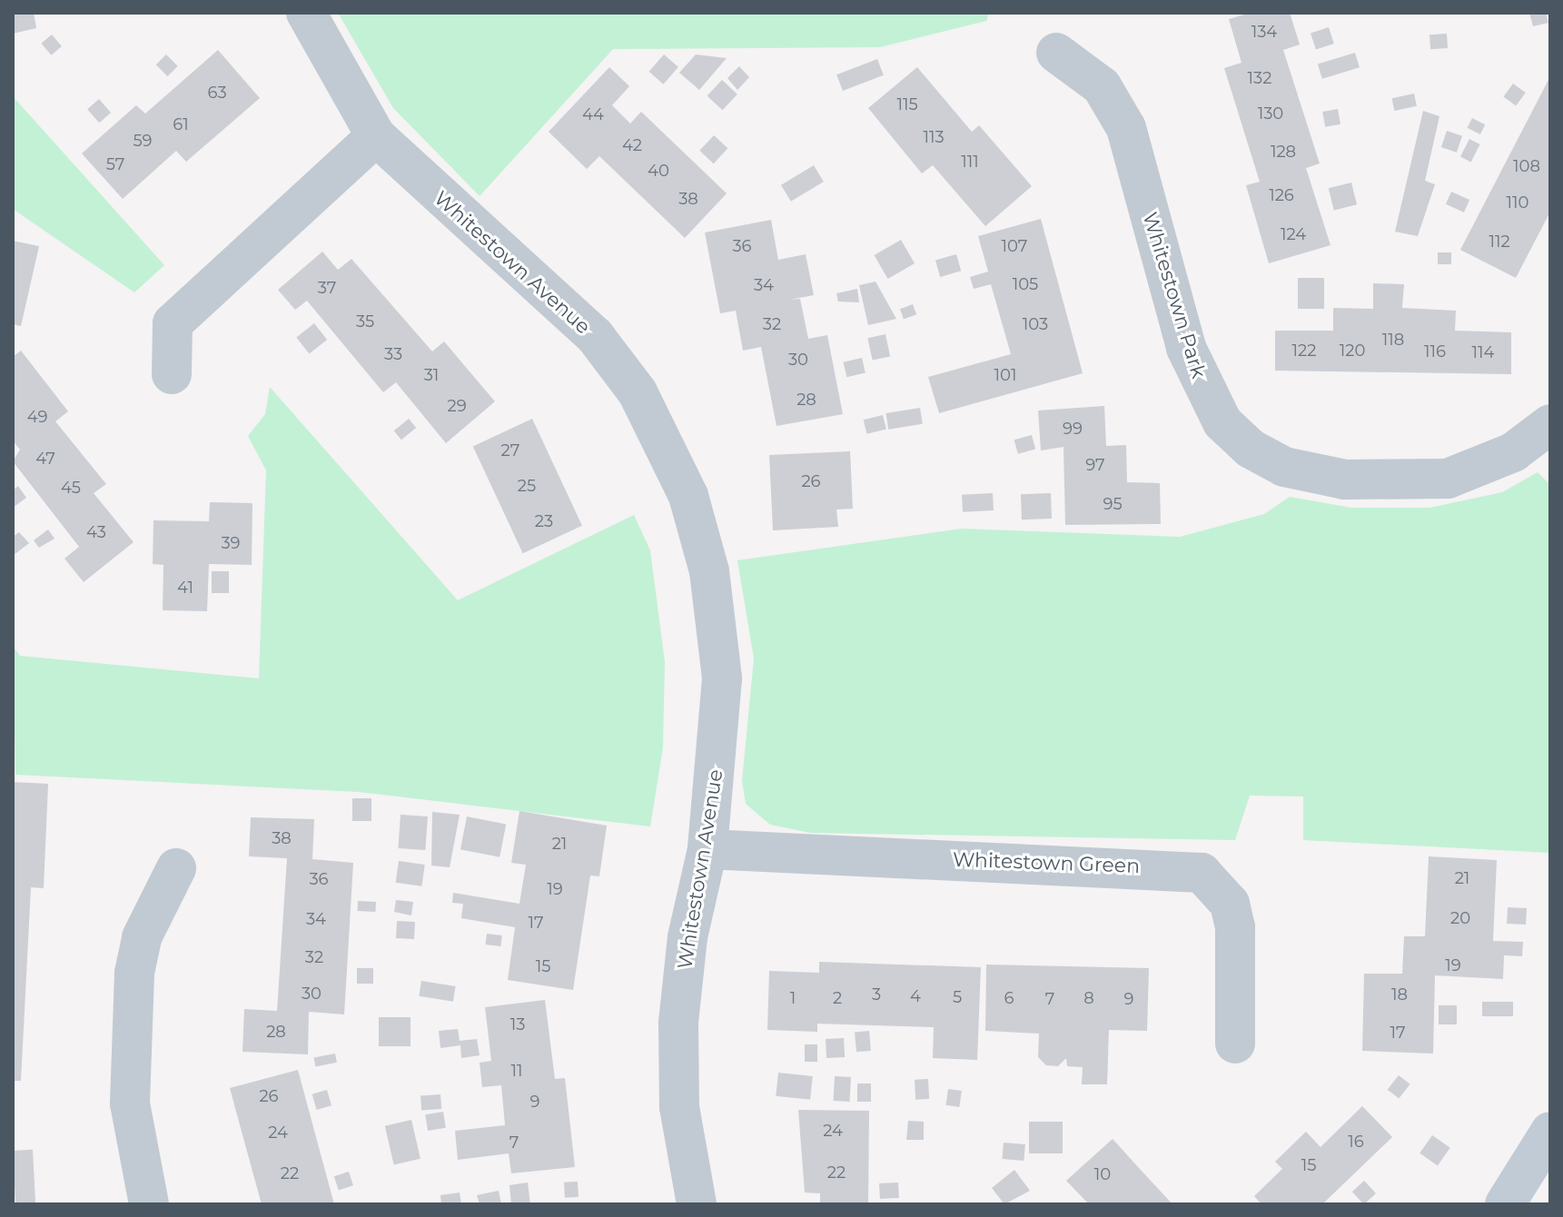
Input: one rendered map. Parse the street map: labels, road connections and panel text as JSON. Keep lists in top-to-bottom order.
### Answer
{
  "streets": {
    "street": ["Whitestown Avenue", "Whitestown Park", "Whitestown Green"]
  },
  "crossings": [
    ["Whitestown Avenue", "Whitestown Green"]
  ],
  "house_numbers": [
    "134",
    "132",
    "63",
    "115",
    "130",
    "44",
    "61",
    "113",
    "59",
    "42",
    "128",
    "111",
    "57",
    "108",
    "40",
    "126",
    "38",
    "110",
    "124",
    "112",
    "36",
    "107",
    "105",
    "34",
    "37",
    "35",
    "32",
    "103",
    "118",
    "122",
    "120",
    "116",
    "114",
    "33",
    "30",
    "31",
    "101",
    "28",
    "29",
    "49",
    "99",
    "27",
    "47",
    "97",
    "26",
    "25",
    "45",
    "95",
    "23",
    "43",
    "39",
    "41",
    "38",
    "21",
    "21",
    "36",
    "19",
    "20",
    "34",
    "17",
    "32",
    "19",
    "15",
    "30",
    "3",
    "18",
    "4",
    "5",
    "1",
    "2",
    "6",
    "8",
    "7",
    "9",
    "13",
    "28",
    "17",
    "11",
    "26",
    "9",
    "24",
    "24",
    "16",
    "7",
    "15",
    "22",
    "22",
    "10"
  ]
}
